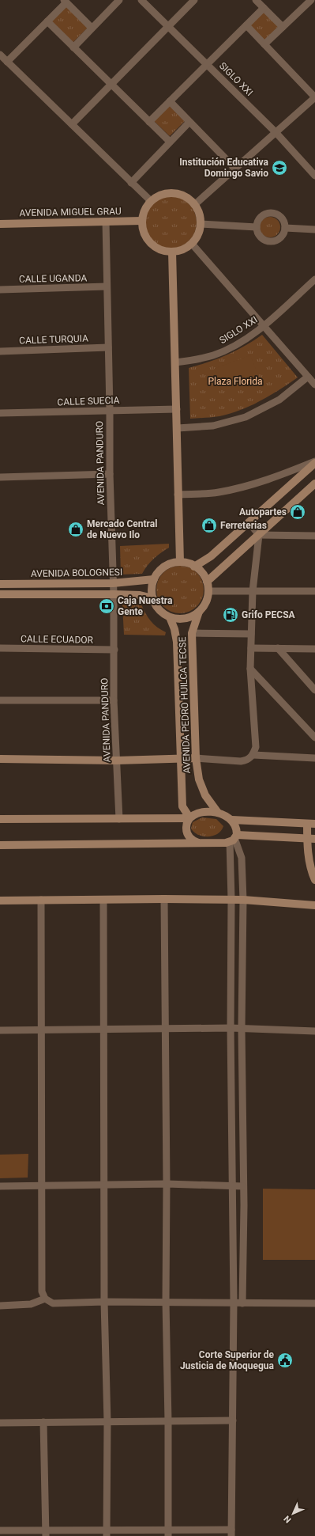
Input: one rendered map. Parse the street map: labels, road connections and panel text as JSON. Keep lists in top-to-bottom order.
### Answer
{
  "streets": {
    "street": [
      "SIGLO XXI",
      "AVENIDA MIGUEL GRAU",
      "CALLE UGANDA",
      "CALLE TURQUIA",
      "CALLE SUECIA",
      "AVENIDA PANDURO",
      "AVENIDA BOLOGNESI",
      "CALLE ECUADOR",
      "AVENIDA PEDRO HUILCA TECSE"
    ]
  },
  "crossings": [
    ["AVENIDA MIGUEL GRAU", "AVENIDA PANDURO"],
    ["CALLE UGANDA", "AVENIDA PANDURO"],
    ["CALLE TURQUIA", "AVENIDA PANDURO"],
    ["CALLE SUECIA", "AVENIDA PANDURO"],
    ["AVENIDA PANDURO", "AVENIDA BOLOGNESI"],
    ["AVENIDA PANDURO", "CALLE ECUADOR"],
    ["AVENIDA BOLOGNESI", "AVENIDA PEDRO HUILCA TECSE"]
  ],
  "parks": ["Plaza Florida"],
  "places": {
    "school or university": ["Institución Educativa Domingo Savio"],
    "shop": ["Autopartes", "Ferreterias", "Mercado Central de Nuevo Ilo"],
    "bank": ["Caja Nuestra Gente"],
    "fuel station": ["Grifo PECSA"],
    "public building": ["Corte Superior de Justicia de Moquegua"]
  },
  "north": "bottom left"
}
